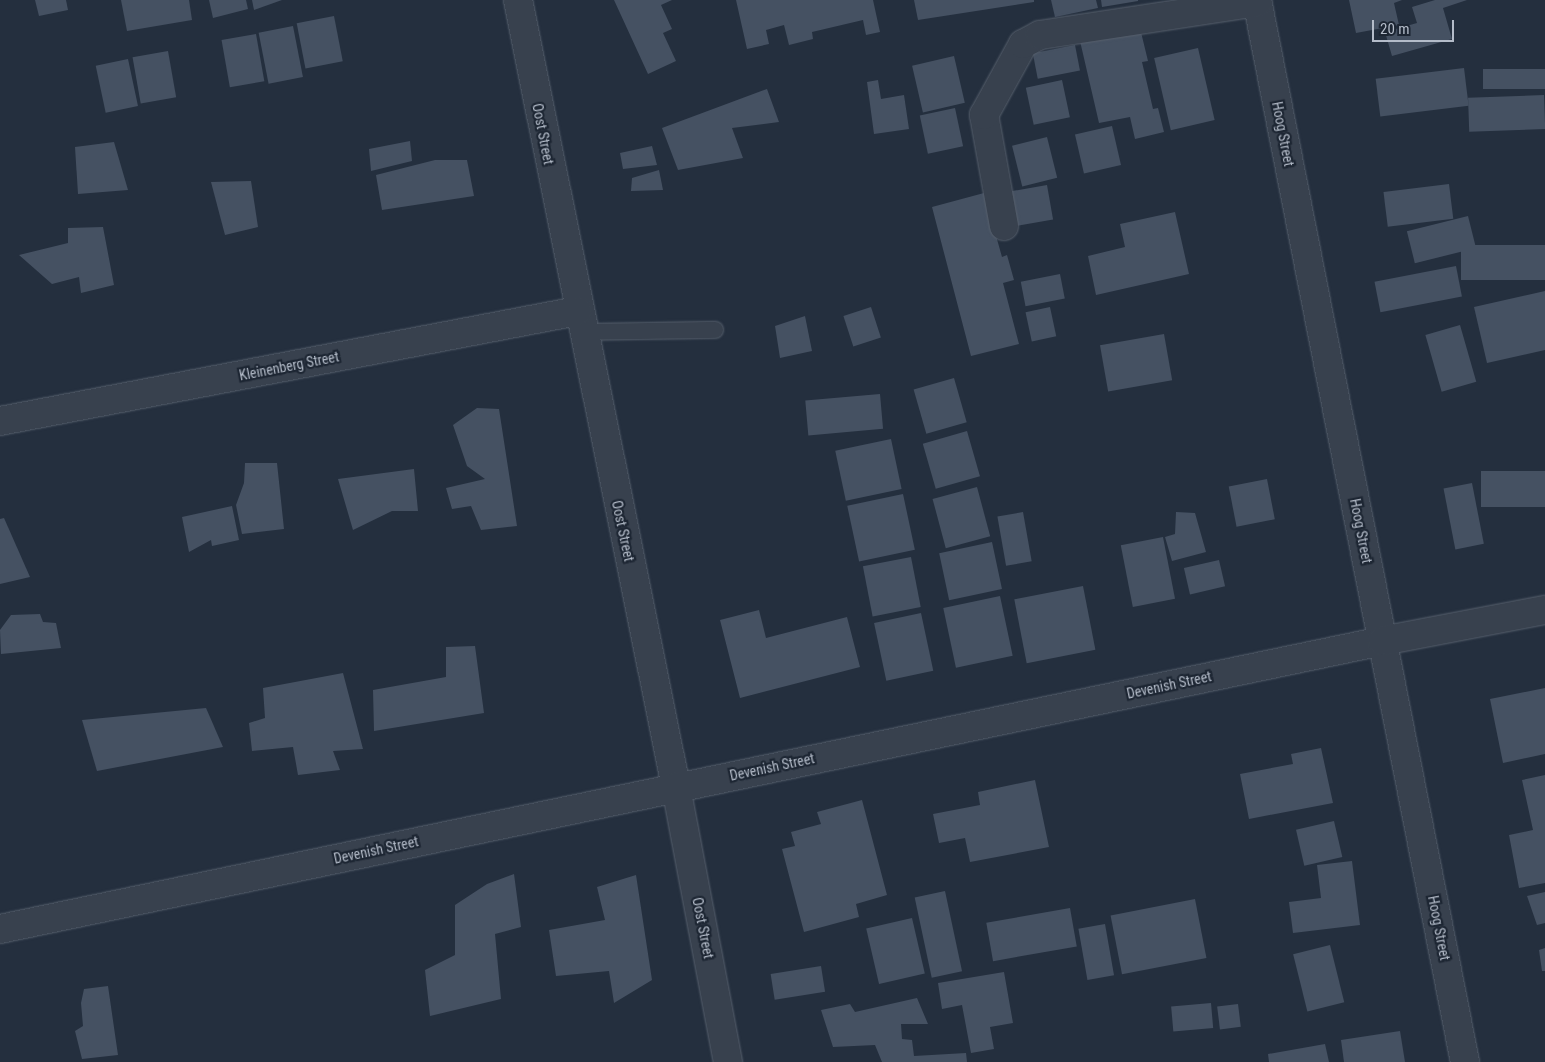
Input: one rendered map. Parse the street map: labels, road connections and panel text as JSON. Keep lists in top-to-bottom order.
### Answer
{
  "streets": {
    "street": [
      "Oost Street",
      "Hoog Street",
      "Kleinenberg Street",
      "Devenish Street"
    ]
  },
  "crossings": [
    ["Oost Street", "Kleinenberg Street"],
    ["Oost Street", "Devenish Street"],
    ["Hoog Street", "Devenish Street"]
  ],
  "scale_bar": "20 m"
}
